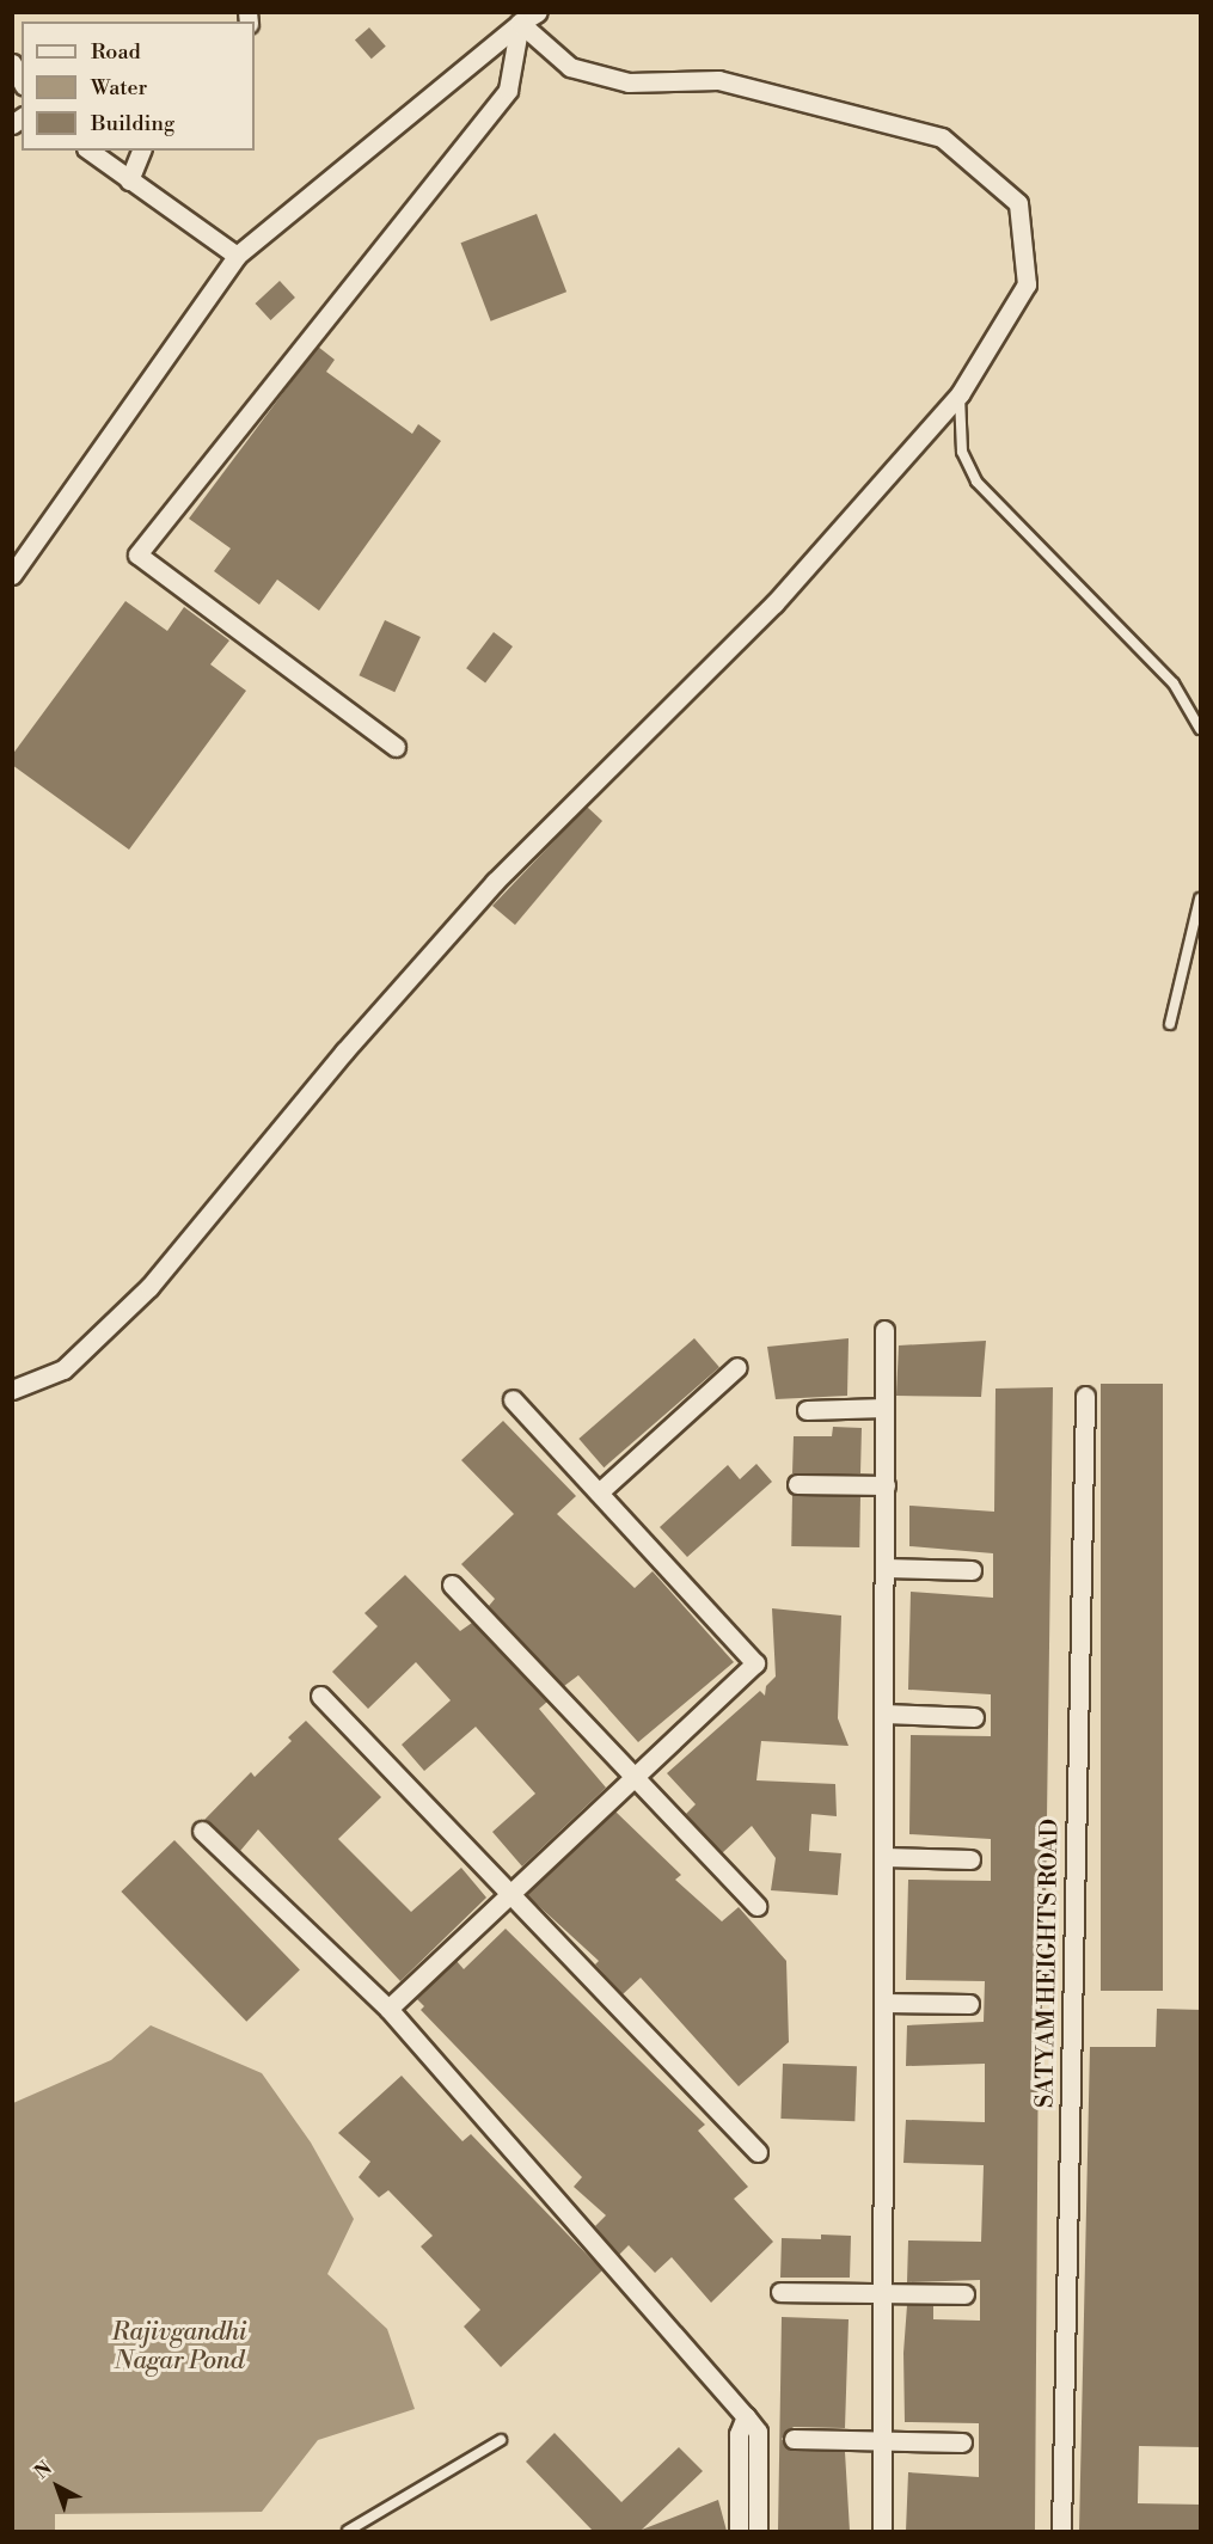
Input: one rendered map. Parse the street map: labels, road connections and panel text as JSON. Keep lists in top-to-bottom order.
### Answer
{
  "streets": {
    "street": ["SATYAM HEIGHTS ROAD"]
  },
  "water": ["Rajivgandhi Nagar Pond"],
  "legend": ["Road", "Water", "Building"],
  "north": "top left"
}
